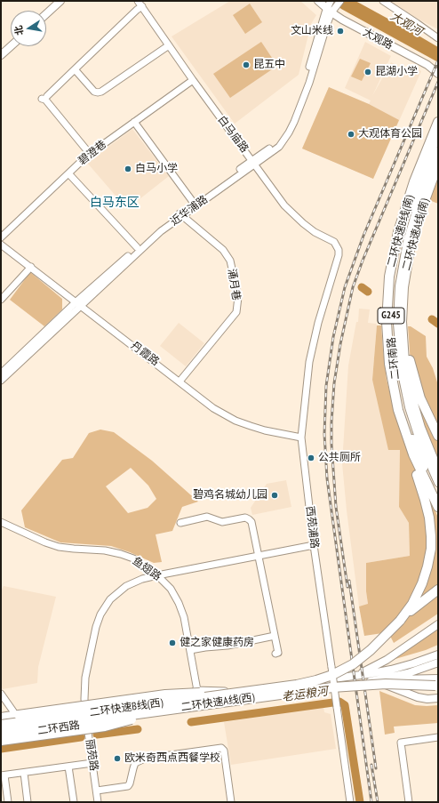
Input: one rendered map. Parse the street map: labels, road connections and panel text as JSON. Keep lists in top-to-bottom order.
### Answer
{
  "streets": {
    "highway": [
      "二环快速B线(南)",
      "二环快速A线(南)",
      "二环快速A线(西)",
      "二环快速B线(西)"
    ],
    "main road": [
      "大观路",
      "G245",
      "二环南路",
      "二环西路"
    ],
    "street": [
      "白马庙路",
      "碧澄巷",
      "近华浦路",
      "涌月巷",
      "丹霞路",
      "西苑浦路",
      "鱼翅路",
      "丽苑路"
    ]
  },
  "crossings": [
    ["大观路", "近华浦路"],
    ["白马庙路", "碧澄巷"],
    ["白马庙路", "近华浦路"],
    ["白马庙路", "西苑浦路"],
    ["近华浦路", "涌月巷"],
    ["近华浦路", "丹霞路"],
    ["涌月巷", "丹霞路"],
    ["丹霞路", "西苑浦路"],
    ["西苑浦路", "丽苑路"],
    ["鱼翅路", "二环快速A线(西)"],
    ["鱼翅路", "二环西路"],
    ["鱼翅路", "丽苑路"],
    ["二环快速A线(西)", "二环西路"],
    ["二环西路", "丽苑路"]
  ],
  "districts": ["白马东区"],
  "water": ["大观河", "老运粮河"],
  "places": [
    "文山米线",
    "昆五中",
    "昆湖小学",
    "大观体育公园",
    "白马小学",
    "公共厕所",
    "碧鸡名城幼儿园",
    "健之家健康药房",
    "欧米奇西点西餐学校"
  ],
  "north": "left"
}
